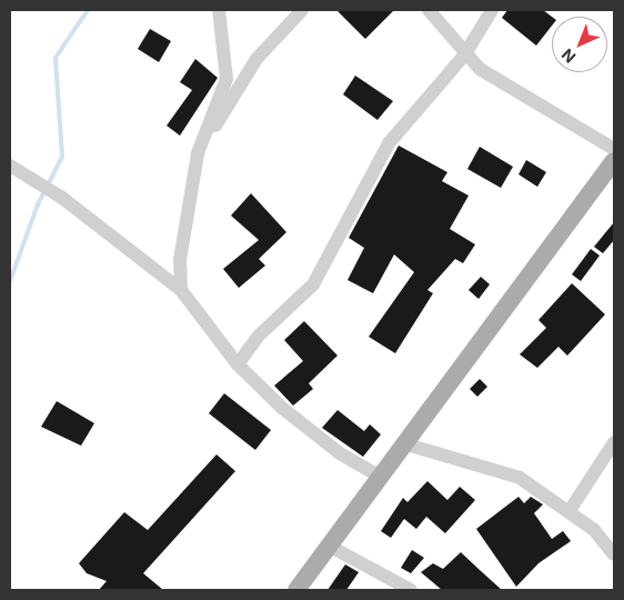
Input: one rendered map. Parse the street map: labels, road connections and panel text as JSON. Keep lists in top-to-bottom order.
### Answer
{
  "north": "bottom left"
}
